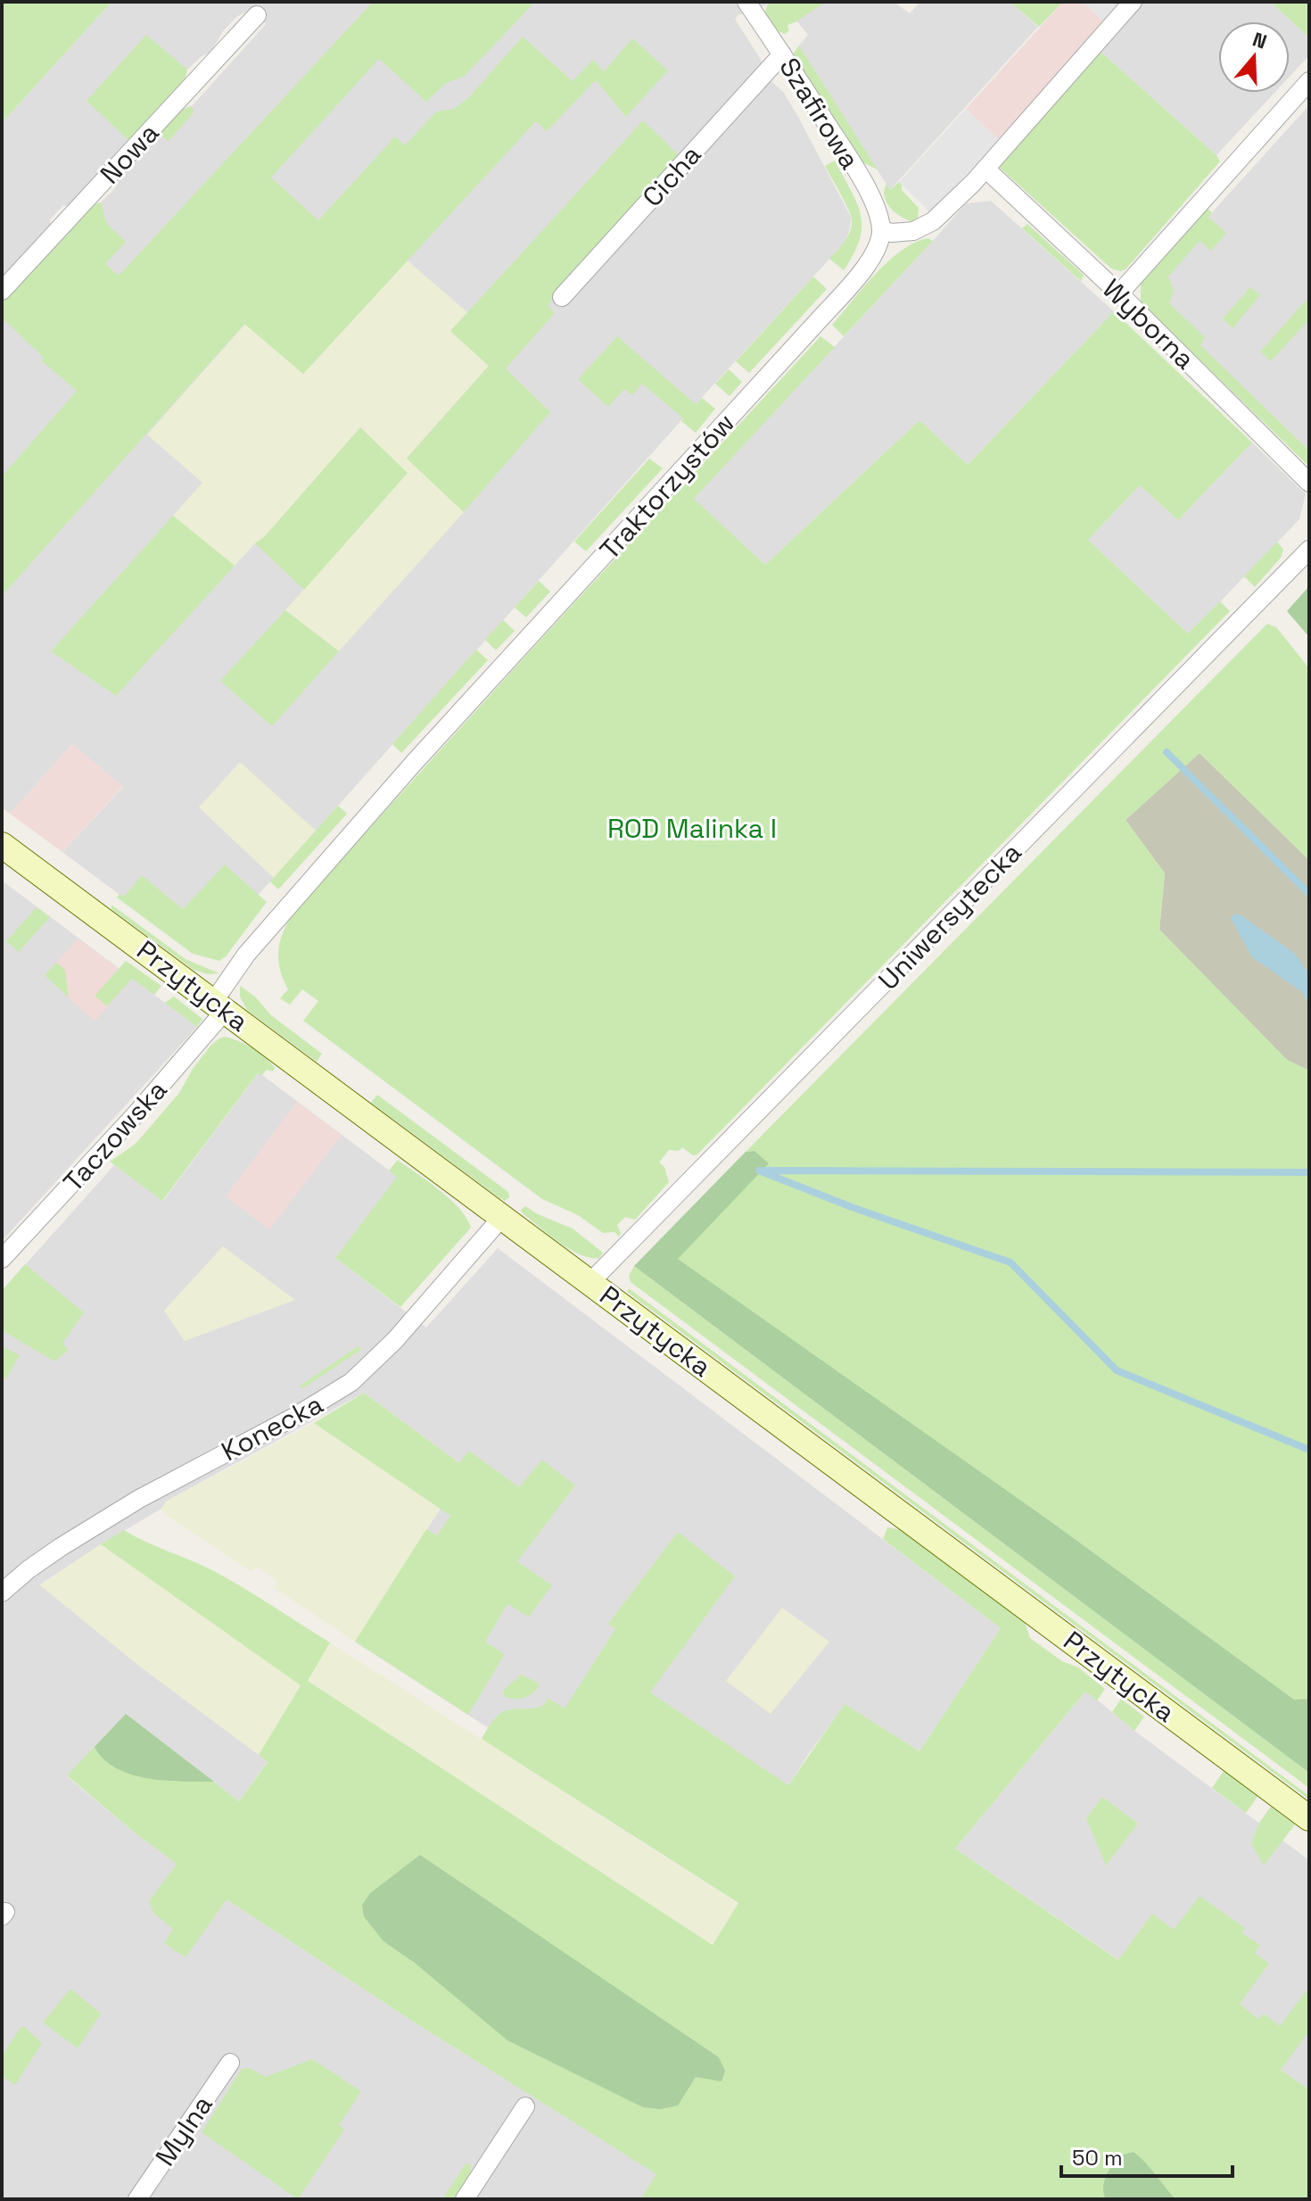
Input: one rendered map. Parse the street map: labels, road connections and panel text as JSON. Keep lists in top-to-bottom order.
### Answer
{
  "streets": {
    "main road": ["Przytycka"],
    "street": [
      "Szafirowa",
      "Nowa",
      "Cicha",
      "Wyborna",
      "Traktorzystów",
      "Uniwersytecka",
      "Taczowska",
      "Konecka",
      "Mylna"
    ]
  },
  "crossings": [
    ["Szafirowa", "Cicha"],
    ["Szafirowa", "Traktorzystów"],
    ["Traktorzystów", "Przytycka"],
    ["Traktorzystów", "Taczowska"],
    ["Uniwersytecka", "Przytycka"],
    ["Przytycka", "Taczowska"],
    ["Przytycka", "Konecka"]
  ],
  "parks": ["ROD Malinka I"],
  "scale_bar": "50 m",
  "north": "top"
}
